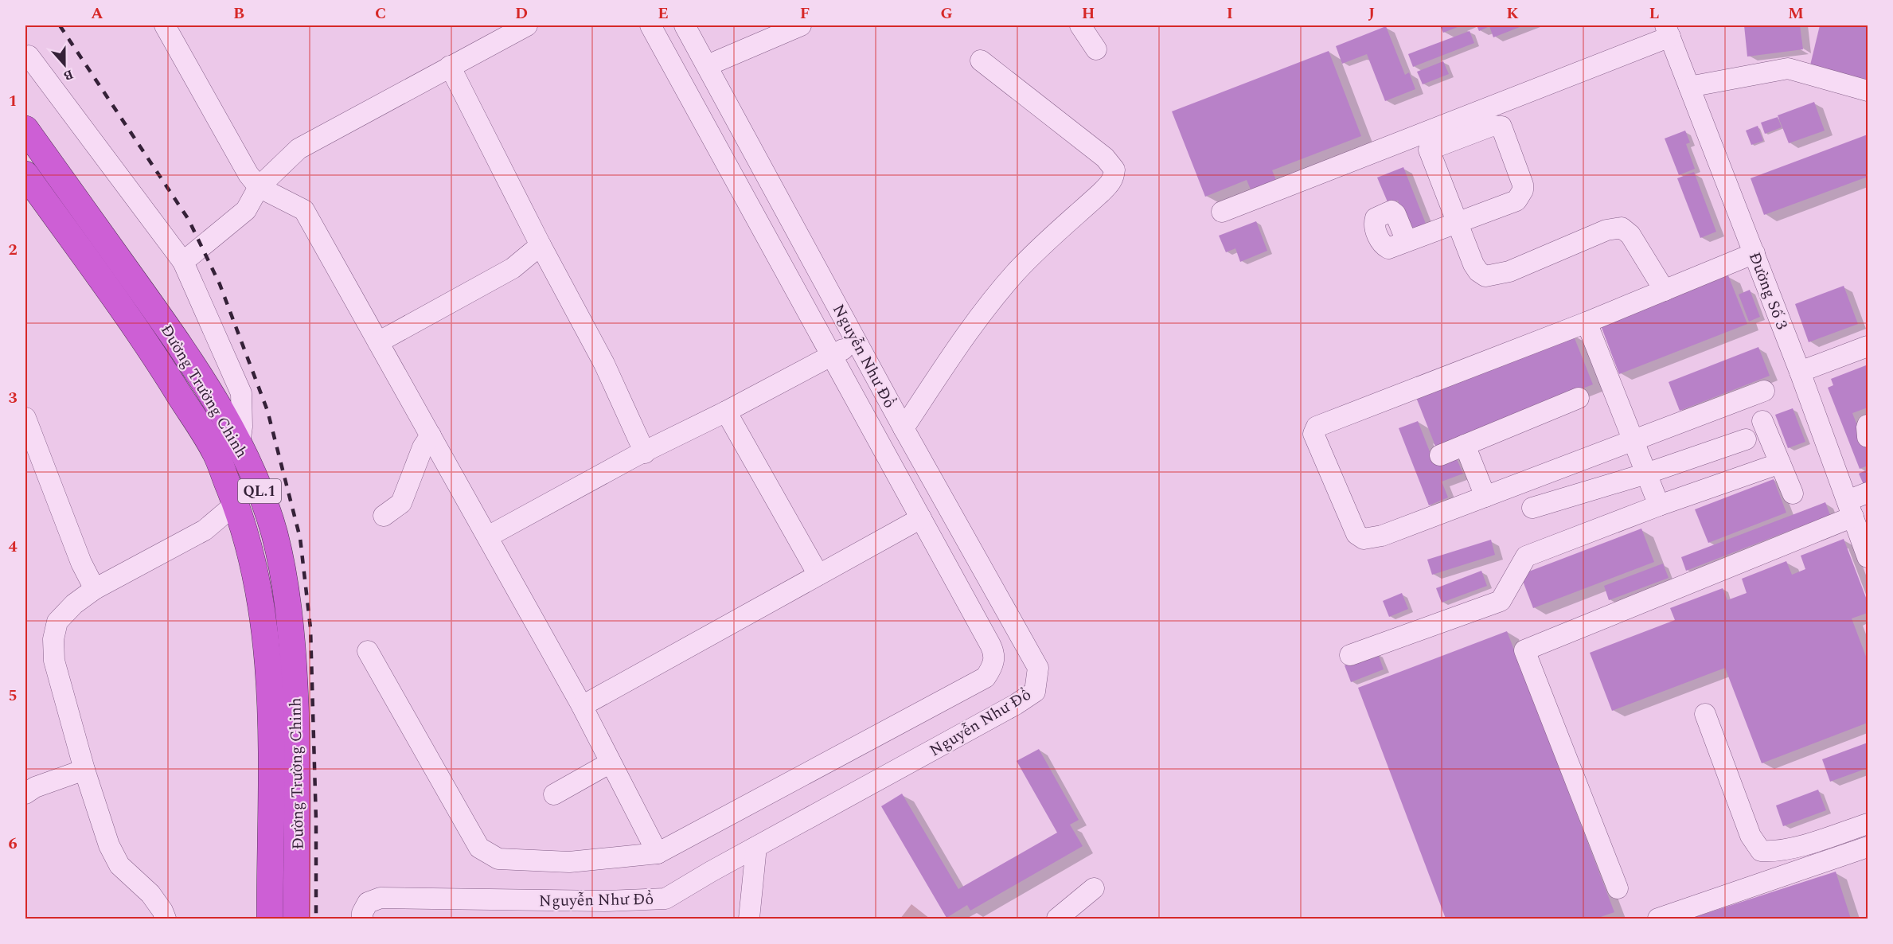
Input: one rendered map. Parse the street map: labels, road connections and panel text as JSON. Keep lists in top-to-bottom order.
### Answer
{
  "streets": {
    "highway": ["Đường Trường Chinh", "QL.1"],
    "street": ["Đường Số 3", "Nguyễn Như Đổ"]
  },
  "north": "bottom",
  "grid": {
    "columns": [
      "A",
      "B",
      "C",
      "D",
      "E",
      "F",
      "G",
      "H",
      "I",
      "J",
      "K",
      "L",
      "M"
    ],
    "rows": [
      "1",
      "2",
      "3",
      "4",
      "5",
      "6"
    ]
  }
}
